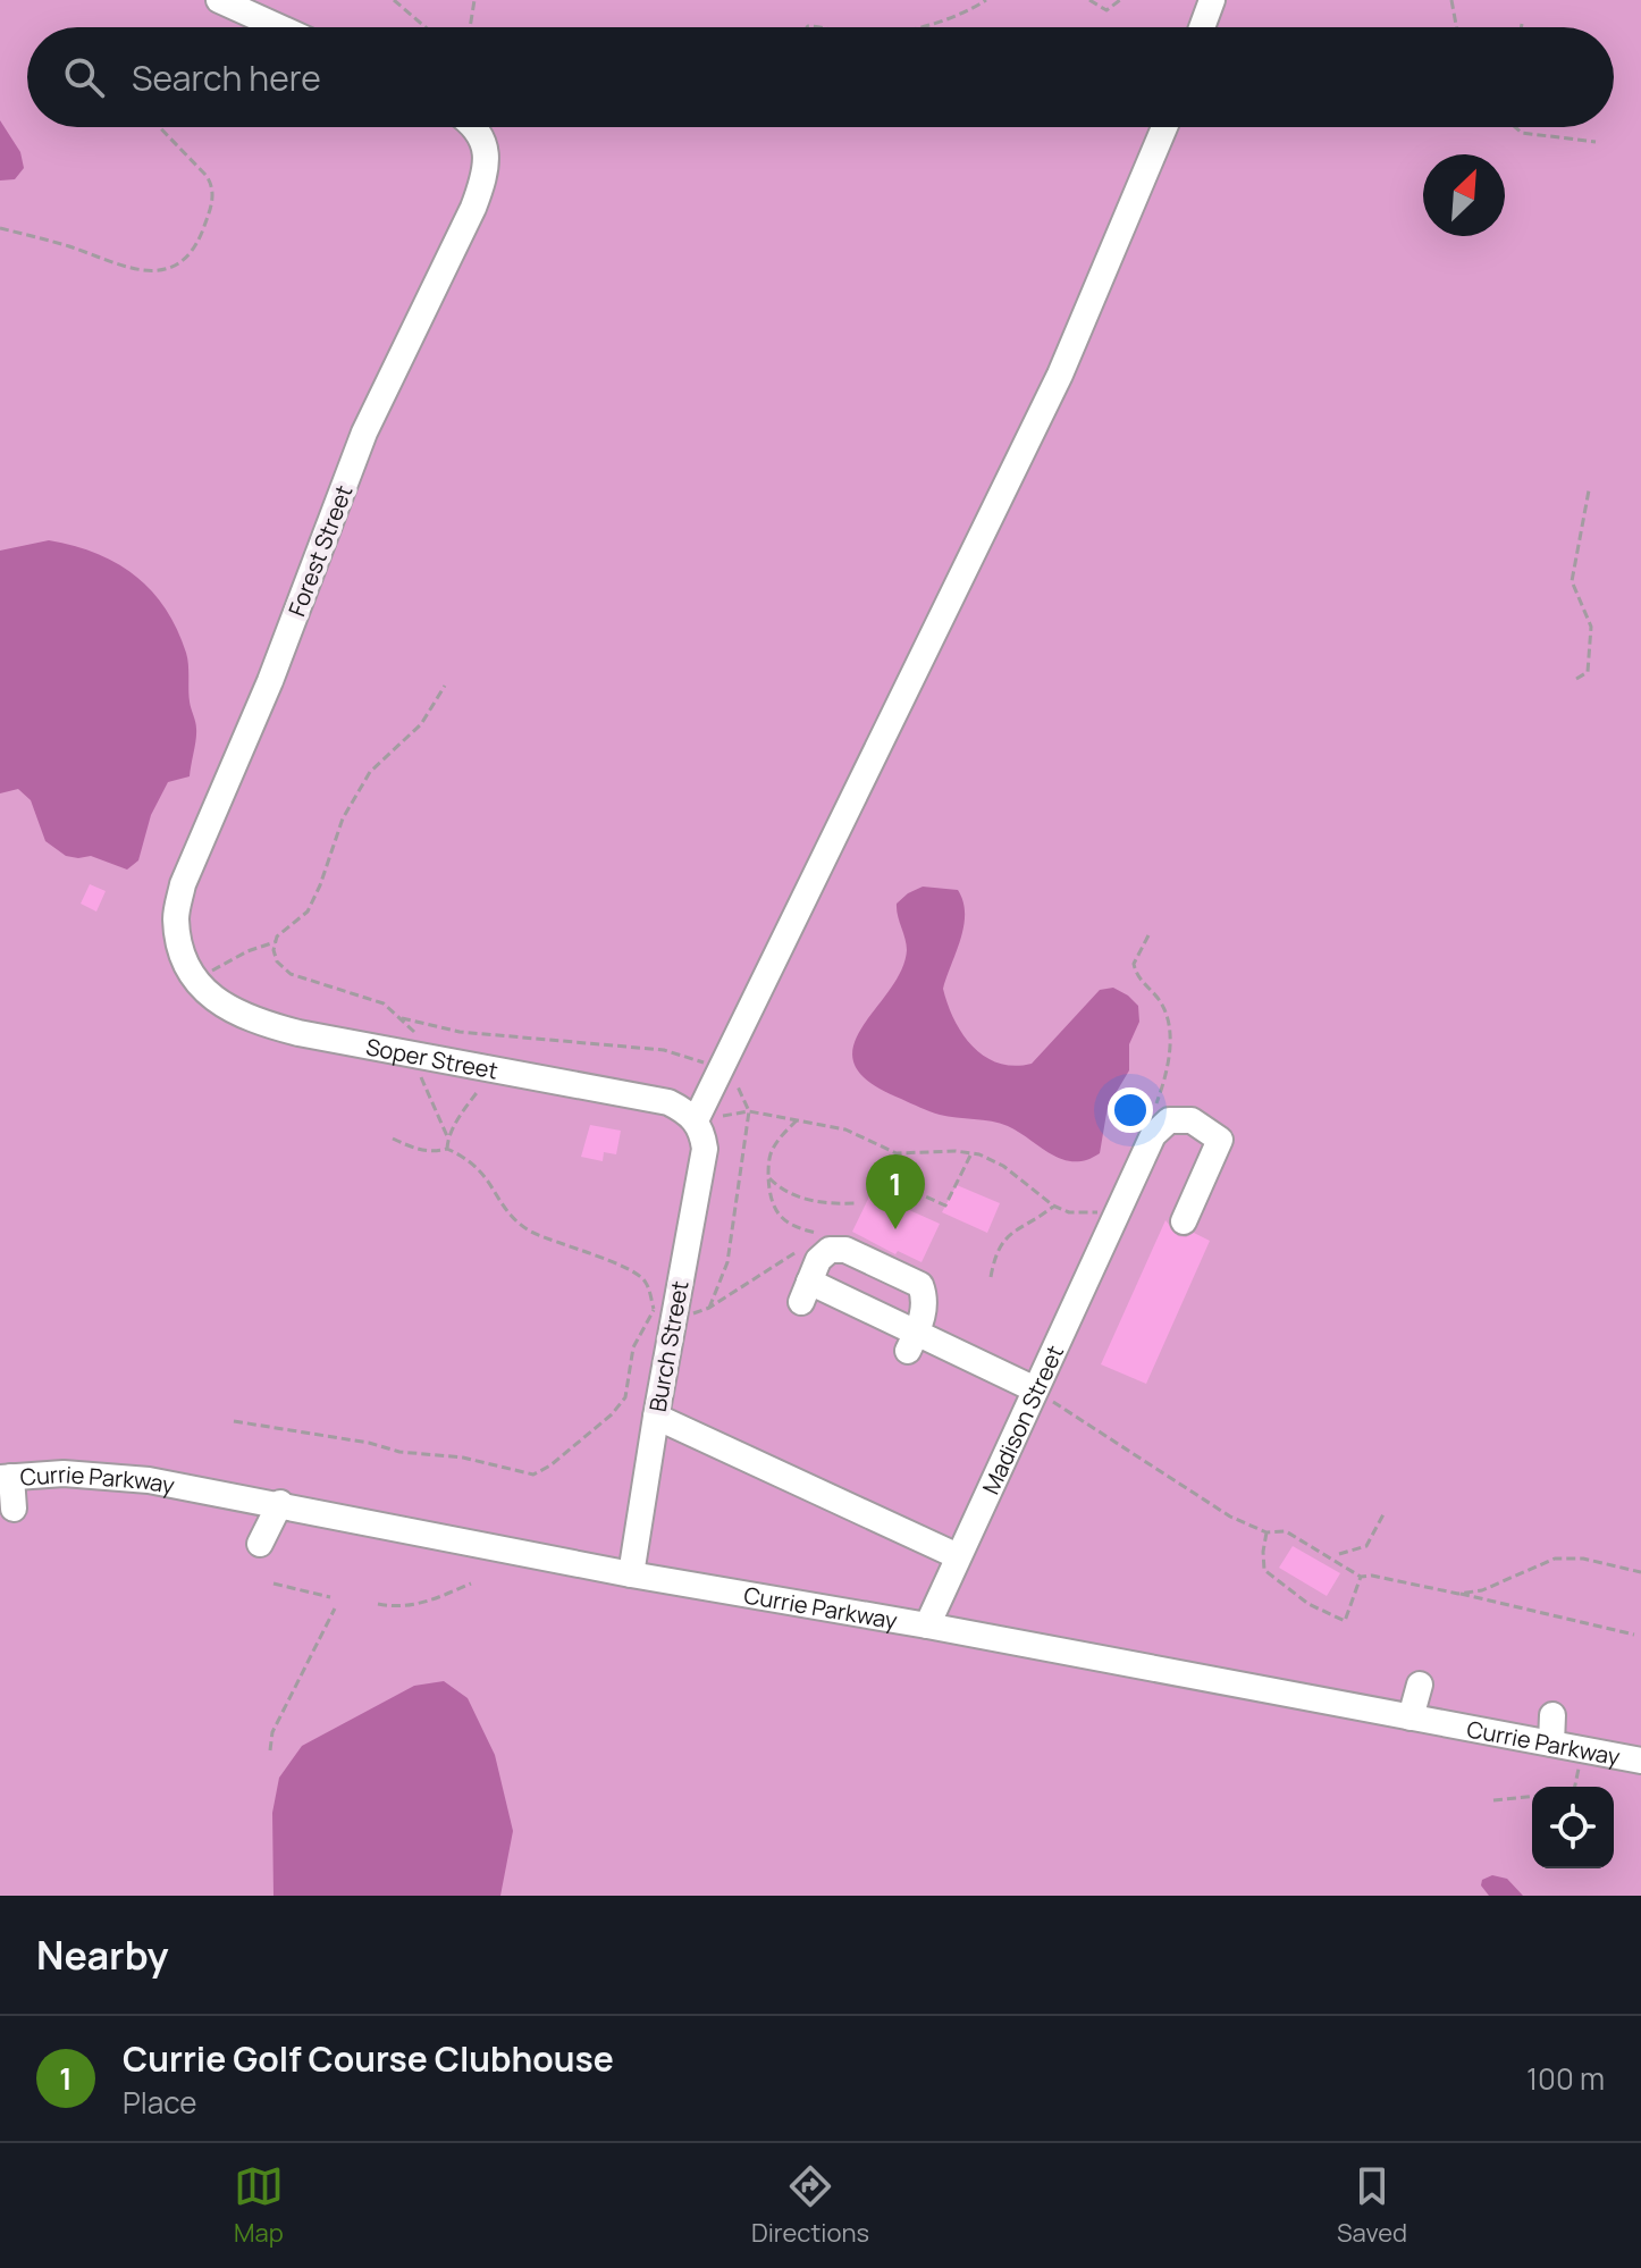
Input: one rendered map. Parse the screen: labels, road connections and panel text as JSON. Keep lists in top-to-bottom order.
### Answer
{
  "streets": {
    "street": [
      "Forest Street",
      "Soper Street",
      "Burch Street",
      "Madison Street",
      "Currie Parkway"
    ]
  },
  "crossings": [
    ["Forest Street", "Soper Street"],
    ["Soper Street", "Burch Street"],
    ["Burch Street", "Currie Parkway"],
    ["Madison Street", "Currie Parkway"]
  ],
  "north": "top right",
  "page": {
    "search": "Search here",
    "pins": "1",
    "heading": "Nearby",
    "list": [
      {
        "mark": "1",
        "name": "Currie Golf Course Clubhouse",
        "note": "Place",
        "value": "100 m"
      }
    ],
    "nav": ["Map", "Directions", "Saved"]
  }
}
